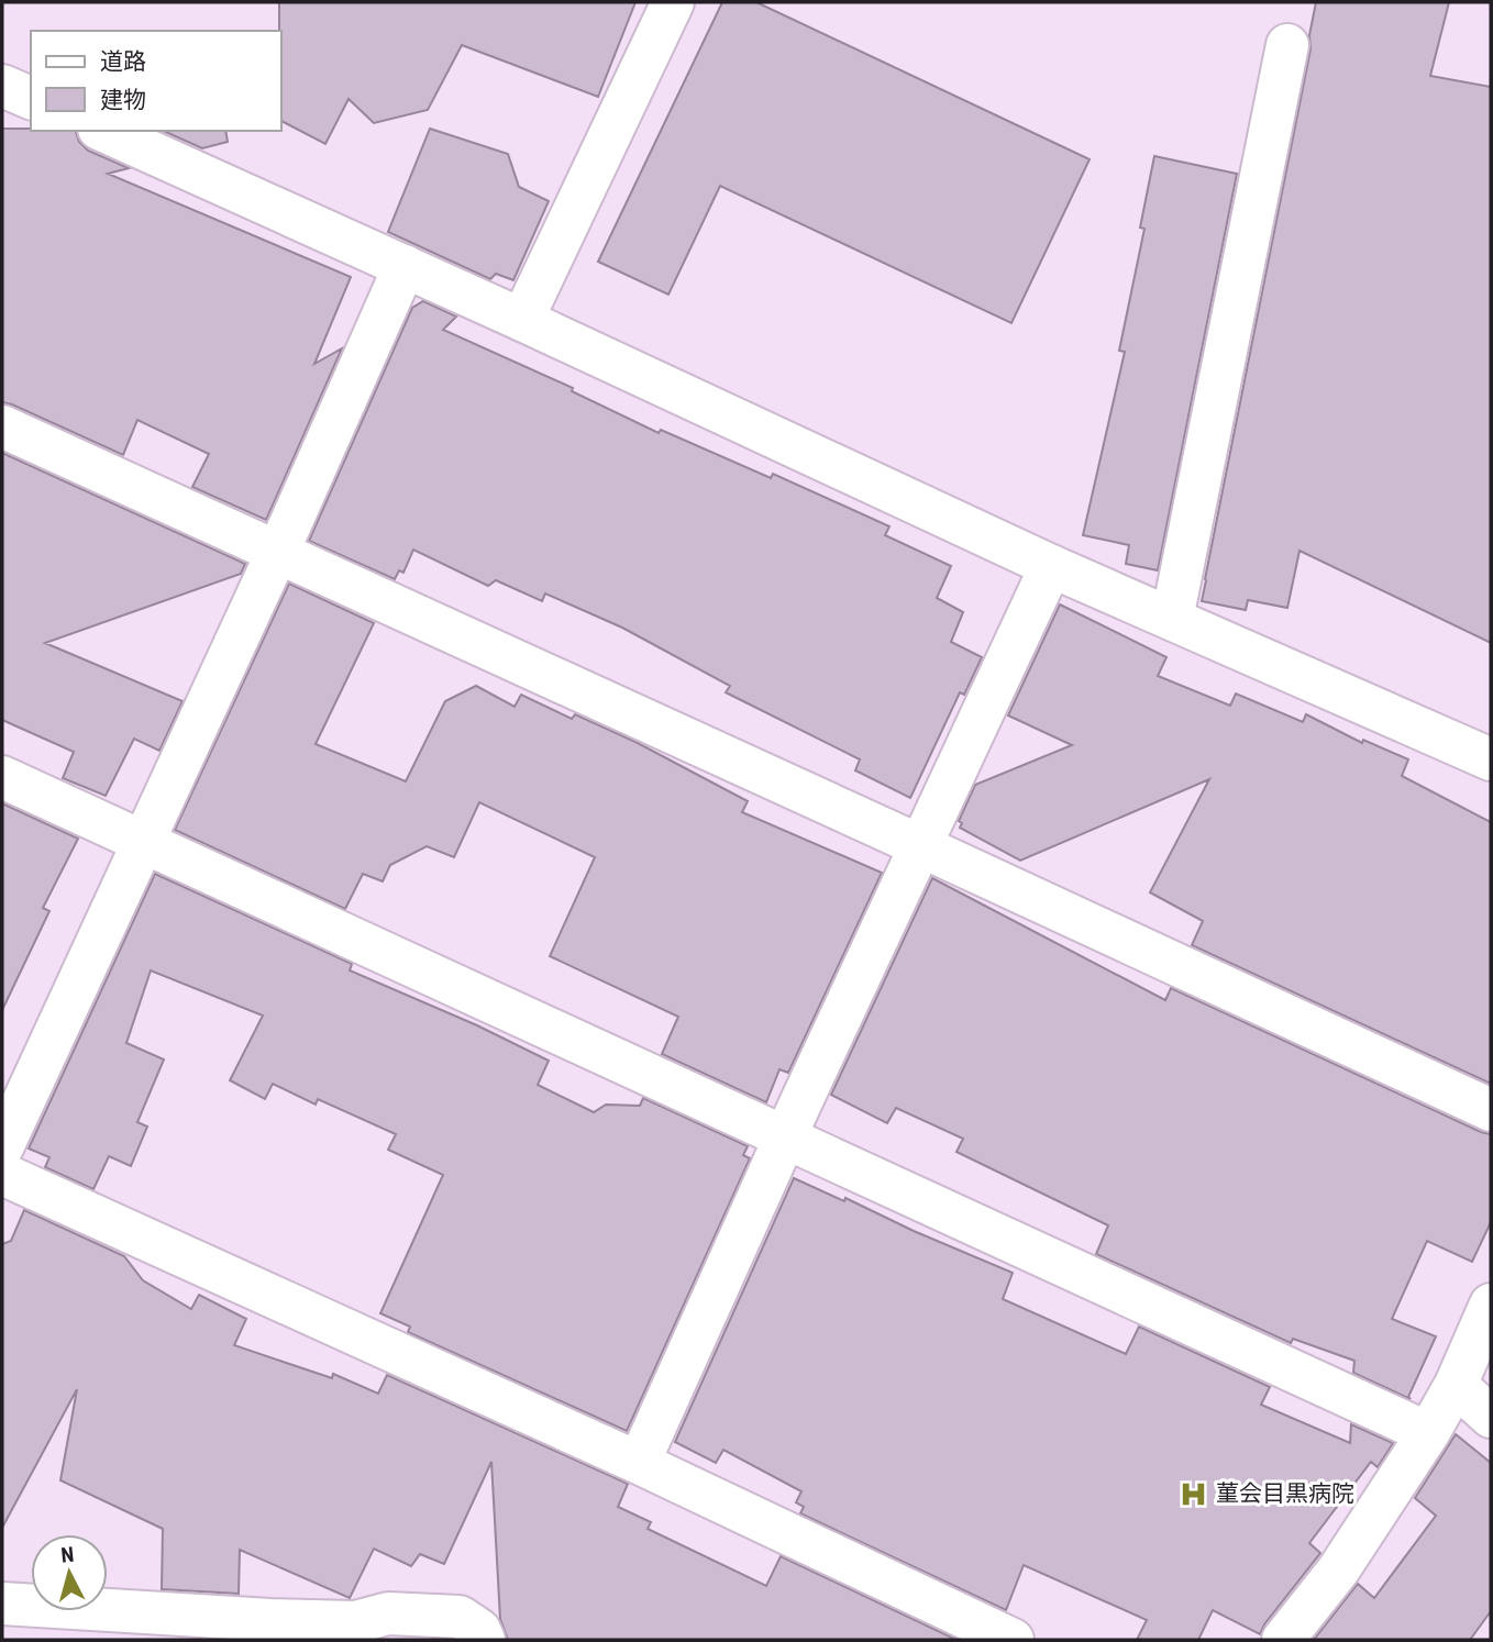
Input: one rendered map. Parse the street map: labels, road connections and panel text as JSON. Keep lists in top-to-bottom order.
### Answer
{
  "places": {
    "hospital": ["菫会目黒病院"]
  },
  "legend": ["道路", "建物"],
  "north": "top"
}
